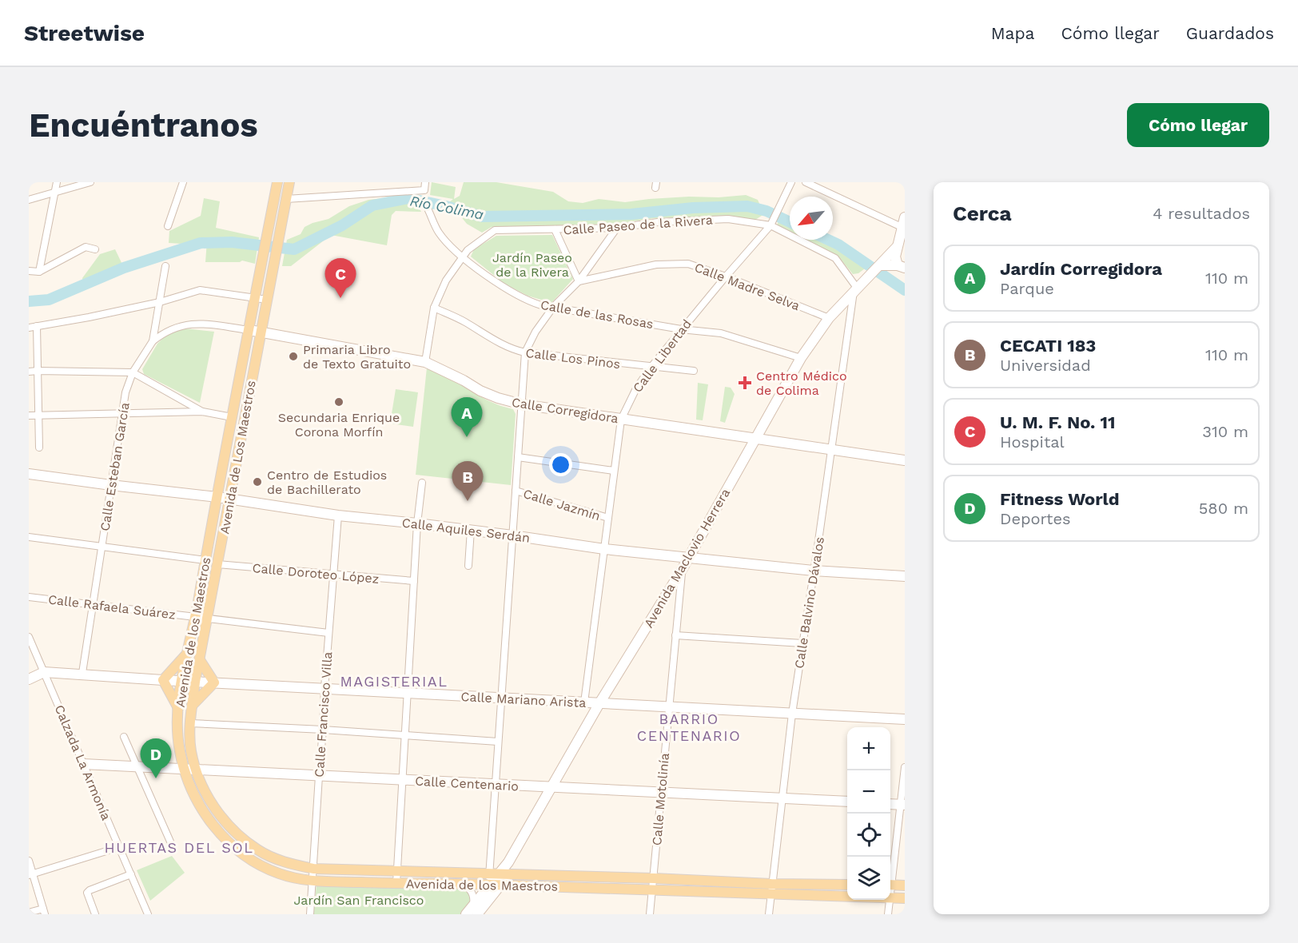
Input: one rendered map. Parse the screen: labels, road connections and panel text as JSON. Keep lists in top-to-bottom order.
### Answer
{
  "streets": {
    "main road": ["Avenida de Los Maestros", "Avenida de los Maestros"],
    "street": [
      "Calle Paseo de la Rivera",
      "Calle Madre Selva",
      "Calle de las Rosas",
      "Calle Libertad",
      "Calle Los Pinos",
      "Calle Corregidora",
      "Calle Esteban García",
      "Calle Jazmín",
      "Calle Aquiles Serdán",
      "Avenida Maclovio Herrera",
      "Calle Doroteo López",
      "Calle Balvino Dávalos",
      "Calle Rafaela Suárez",
      "Calle Mariano Arista",
      "Calle Francisco Villa",
      "Calzada La Armonía",
      "Calle Centenario",
      "Calle Motolinía"
    ]
  },
  "crossings": [
    ["Calle Paseo de la Rivera", "Calle de las Rosas"],
    ["Calle Paseo de la Rivera", "Calle Libertad"],
    ["Calle Paseo de la Rivera", "Calle Los Pinos"],
    ["Calle Paseo de la Rivera", "Calle Corregidora"],
    ["Calle Paseo de la Rivera", "Avenida Maclovio Herrera"],
    ["Calle Paseo de la Rivera", "Calle Balvino Dávalos"],
    ["Calle Madre Selva", "Calle Libertad"],
    ["Calle Madre Selva", "Avenida Maclovio Herrera"],
    ["Calle de las Rosas", "Calle Libertad"],
    ["Calle de las Rosas", "Avenida Maclovio Herrera"],
    ["Calle Libertad", "Calle Los Pinos"],
    ["Calle Libertad", "Calle Corregidora"],
    ["Calle Libertad", "Calle Jazmín"],
    ["Calle Libertad", "Calle Aquiles Serdán"],
    ["Calle Libertad", "Calle Mariano Arista"],
    ["Calle Corregidora", "Avenida de Los Maestros"],
    ["Calle Corregidora", "Calle Esteban García"],
    ["Calle Corregidora", "Avenida Maclovio Herrera"],
    ["Calle Corregidora", "Calle Balvino Dávalos"],
    ["Calle Corregidora", "Avenida de los Maestros"],
    ["Avenida de Los Maestros", "Calle Aquiles Serdán"],
    ["Avenida de Los Maestros", "Calle Doroteo López"],
    ["Avenida de Los Maestros", "Calle Rafaela Suárez"],
    ["Avenida de Los Maestros", "Avenida de los Maestros"],
    ["Avenida de Los Maestros", "Calle Mariano Arista"],
    ["Avenida de Los Maestros", "Calle Francisco Villa"],
    ["Avenida de Los Maestros", "Calle Centenario"],
    ["Calle Esteban García", "Calle Aquiles Serdán"],
    ["Calle Esteban García", "Calle Rafaela Suárez"],
    ["Calle Esteban García", "Calle Mariano Arista"],
    ["Calle Aquiles Serdán", "Avenida Maclovio Herrera"],
    ["Calle Aquiles Serdán", "Calle Balvino Dávalos"],
    ["Calle Aquiles Serdán", "Avenida de los Maestros"],
    ["Calle Aquiles Serdán", "Calle Francisco Villa"],
    ["Avenida Maclovio Herrera", "Calle Balvino Dávalos"],
    ["Avenida Maclovio Herrera", "Avenida de los Maestros"],
    ["Avenida Maclovio Herrera", "Calle Mariano Arista"],
    ["Avenida Maclovio Herrera", "Calle Centenario"],
    ["Avenida Maclovio Herrera", "Calle Motolinía"],
    ["Calle Doroteo López", "Calle Francisco Villa"],
    ["Calle Balvino Dávalos", "Avenida de los Maestros"],
    ["Calle Balvino Dávalos", "Calle Mariano Arista"],
    ["Calle Balvino Dávalos", "Calle Centenario"],
    ["Calle Rafaela Suárez", "Avenida de los Maestros"],
    ["Avenida de los Maestros", "Calle Mariano Arista"],
    ["Avenida de los Maestros", "Calle Francisco Villa"],
    ["Avenida de los Maestros", "Calle Centenario"],
    ["Avenida de los Maestros", "Calle Motolinía"],
    ["Calle Mariano Arista", "Calle Francisco Villa"],
    ["Calle Mariano Arista", "Calzada La Armonía"],
    ["Calle Mariano Arista", "Calle Motolinía"],
    ["Calle Francisco Villa", "Calle Centenario"],
    ["Calzada La Armonía", "Calle Centenario"],
    ["Calle Centenario", "Calle Motolinía"]
  ],
  "districts": ["MAGISTERIAL", "BARRIO CENTENARIO", "HUERTAS DEL SOL"],
  "water": ["Río Colima"],
  "parks": ["Jardín Paseo de la Rivera", "Jardín San Francisco"],
  "places": {
    "other": ["Primaria Libro de Texto Gratuito", "Secundaria Enrique Corona Morfín", "Centro de Estudios de Bachillerato"],
    "health": ["Centro Médico de Colima"]
  },
  "north": "bottom left",
  "page": {
    "header": "Streetwise",
    "nav": ["Mapa", "Cómo llegar", "Guardados"],
    "buttons": "Cómo llegar",
    "title": "Encuéntranos",
    "heading": ["Cerca", "4 resultados"],
    "list": [
      {
        "mark": "A",
        "name": "Jardín Corregidora",
        "note": "Parque",
        "value": "110 m"
      },
      {
        "mark": "B",
        "name": "CECATI 183",
        "note": "Universidad",
        "value": "110 m"
      },
      {
        "mark": "C",
        "name": "U. M. F. No. 11",
        "note": "Hospital",
        "value": "310 m"
      },
      {
        "mark": "D",
        "name": "Fitness World",
        "note": "Deportes",
        "value": "580 m"
      }
    ],
    "pins": [
      "C",
      "A",
      "B",
      "D"
    ],
    "map_buttons": ["+", "−"]
  }
}
